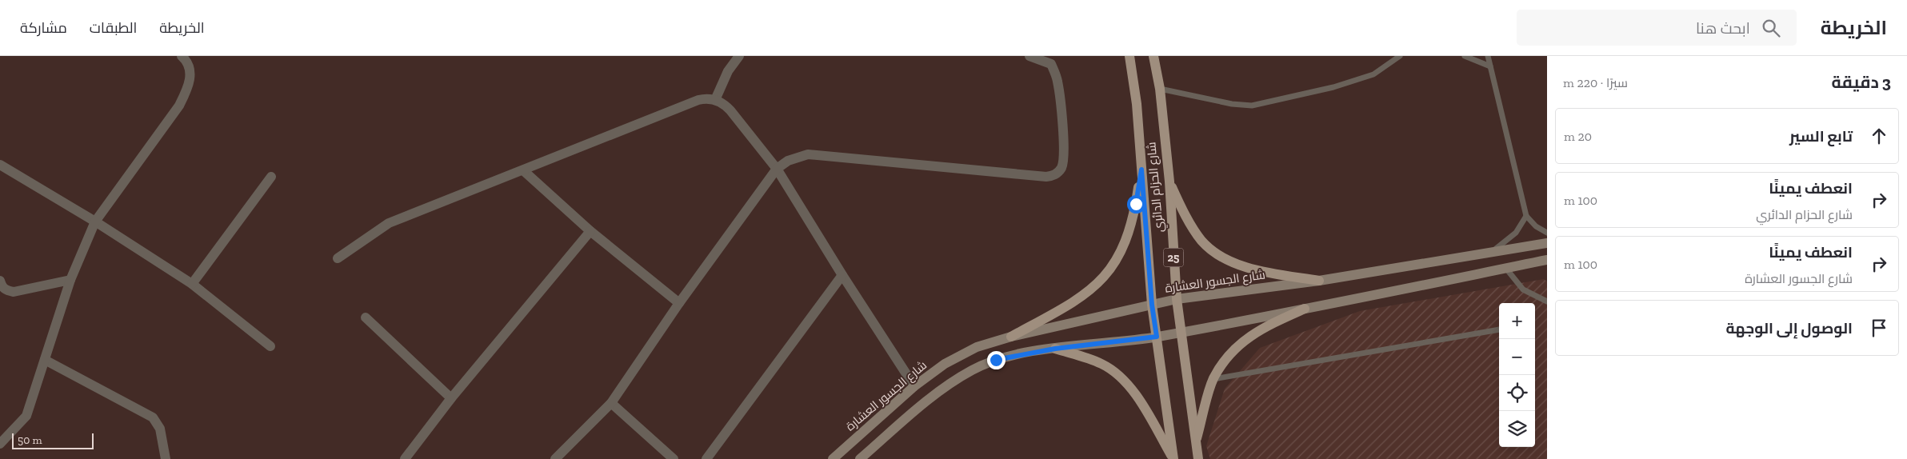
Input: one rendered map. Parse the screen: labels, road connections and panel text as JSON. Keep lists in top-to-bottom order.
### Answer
{
  "streets": {
    "main road": ["شارع الحزام الدائري", "25", "شارع الجسور العشارة"]
  },
  "crossings": [
    ["شارع الحزام الدائري", "شارع الجسور العشارة"]
  ],
  "scale_bar": "50 m",
  "page": {
    "header": "الخريطة",
    "search": "ابحث هنا",
    "nav": ["الخريطة", "الطبقات", "مشاركة"],
    "heading": ["3 دقيقة", "سيرًا · 220 m"],
    "list": [
      ["تابع السير", "20 m"],
      ["انعطف يمينًا", "شارع الحزام الدائري", "100 m"],
      ["انعطف يمينًا", "شارع الجسور العشارة", "100 m"],
      "الوصول إلى الوجهة"
    ],
    "map_buttons": ["+", "−"],
    "scale": "50 m"
  }
}
